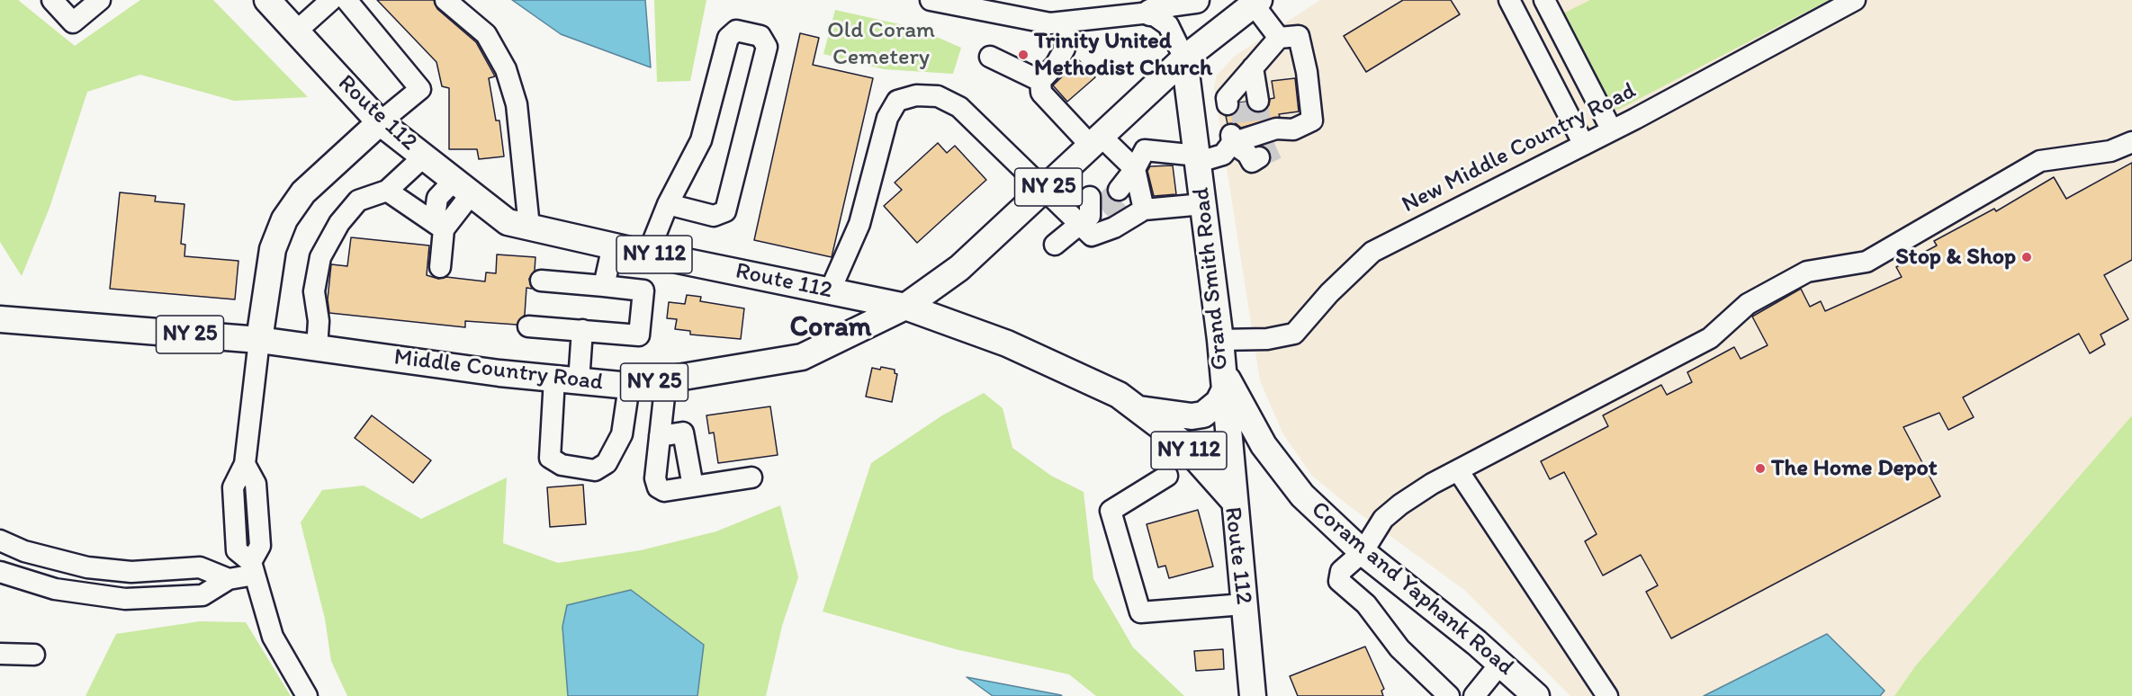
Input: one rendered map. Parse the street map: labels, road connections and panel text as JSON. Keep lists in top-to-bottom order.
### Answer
{
  "streets": {
    "main road": [
      "Route 112",
      "NY 25",
      "NY 112",
      "Grand Smith Road",
      "Middle Country Road",
      "Coram and Yaphank Road"
    ],
    "street": ["New Middle Country Road"]
  },
  "crossings": [
    ["Route 112", "Grand Smith Road"],
    ["Route 112", "Middle Country Road"],
    ["New Middle Country Road", "Grand Smith Road"],
    ["Grand Smith Road", "Middle Country Road"],
    ["Grand Smith Road", "Coram and Yaphank Road"]
  ],
  "districts": ["Coram"],
  "parks": ["Old Coram Cemetery"],
  "places": ["Trinity United Methodist Church", "Stop & Shop", "The Home Depot"]
}
